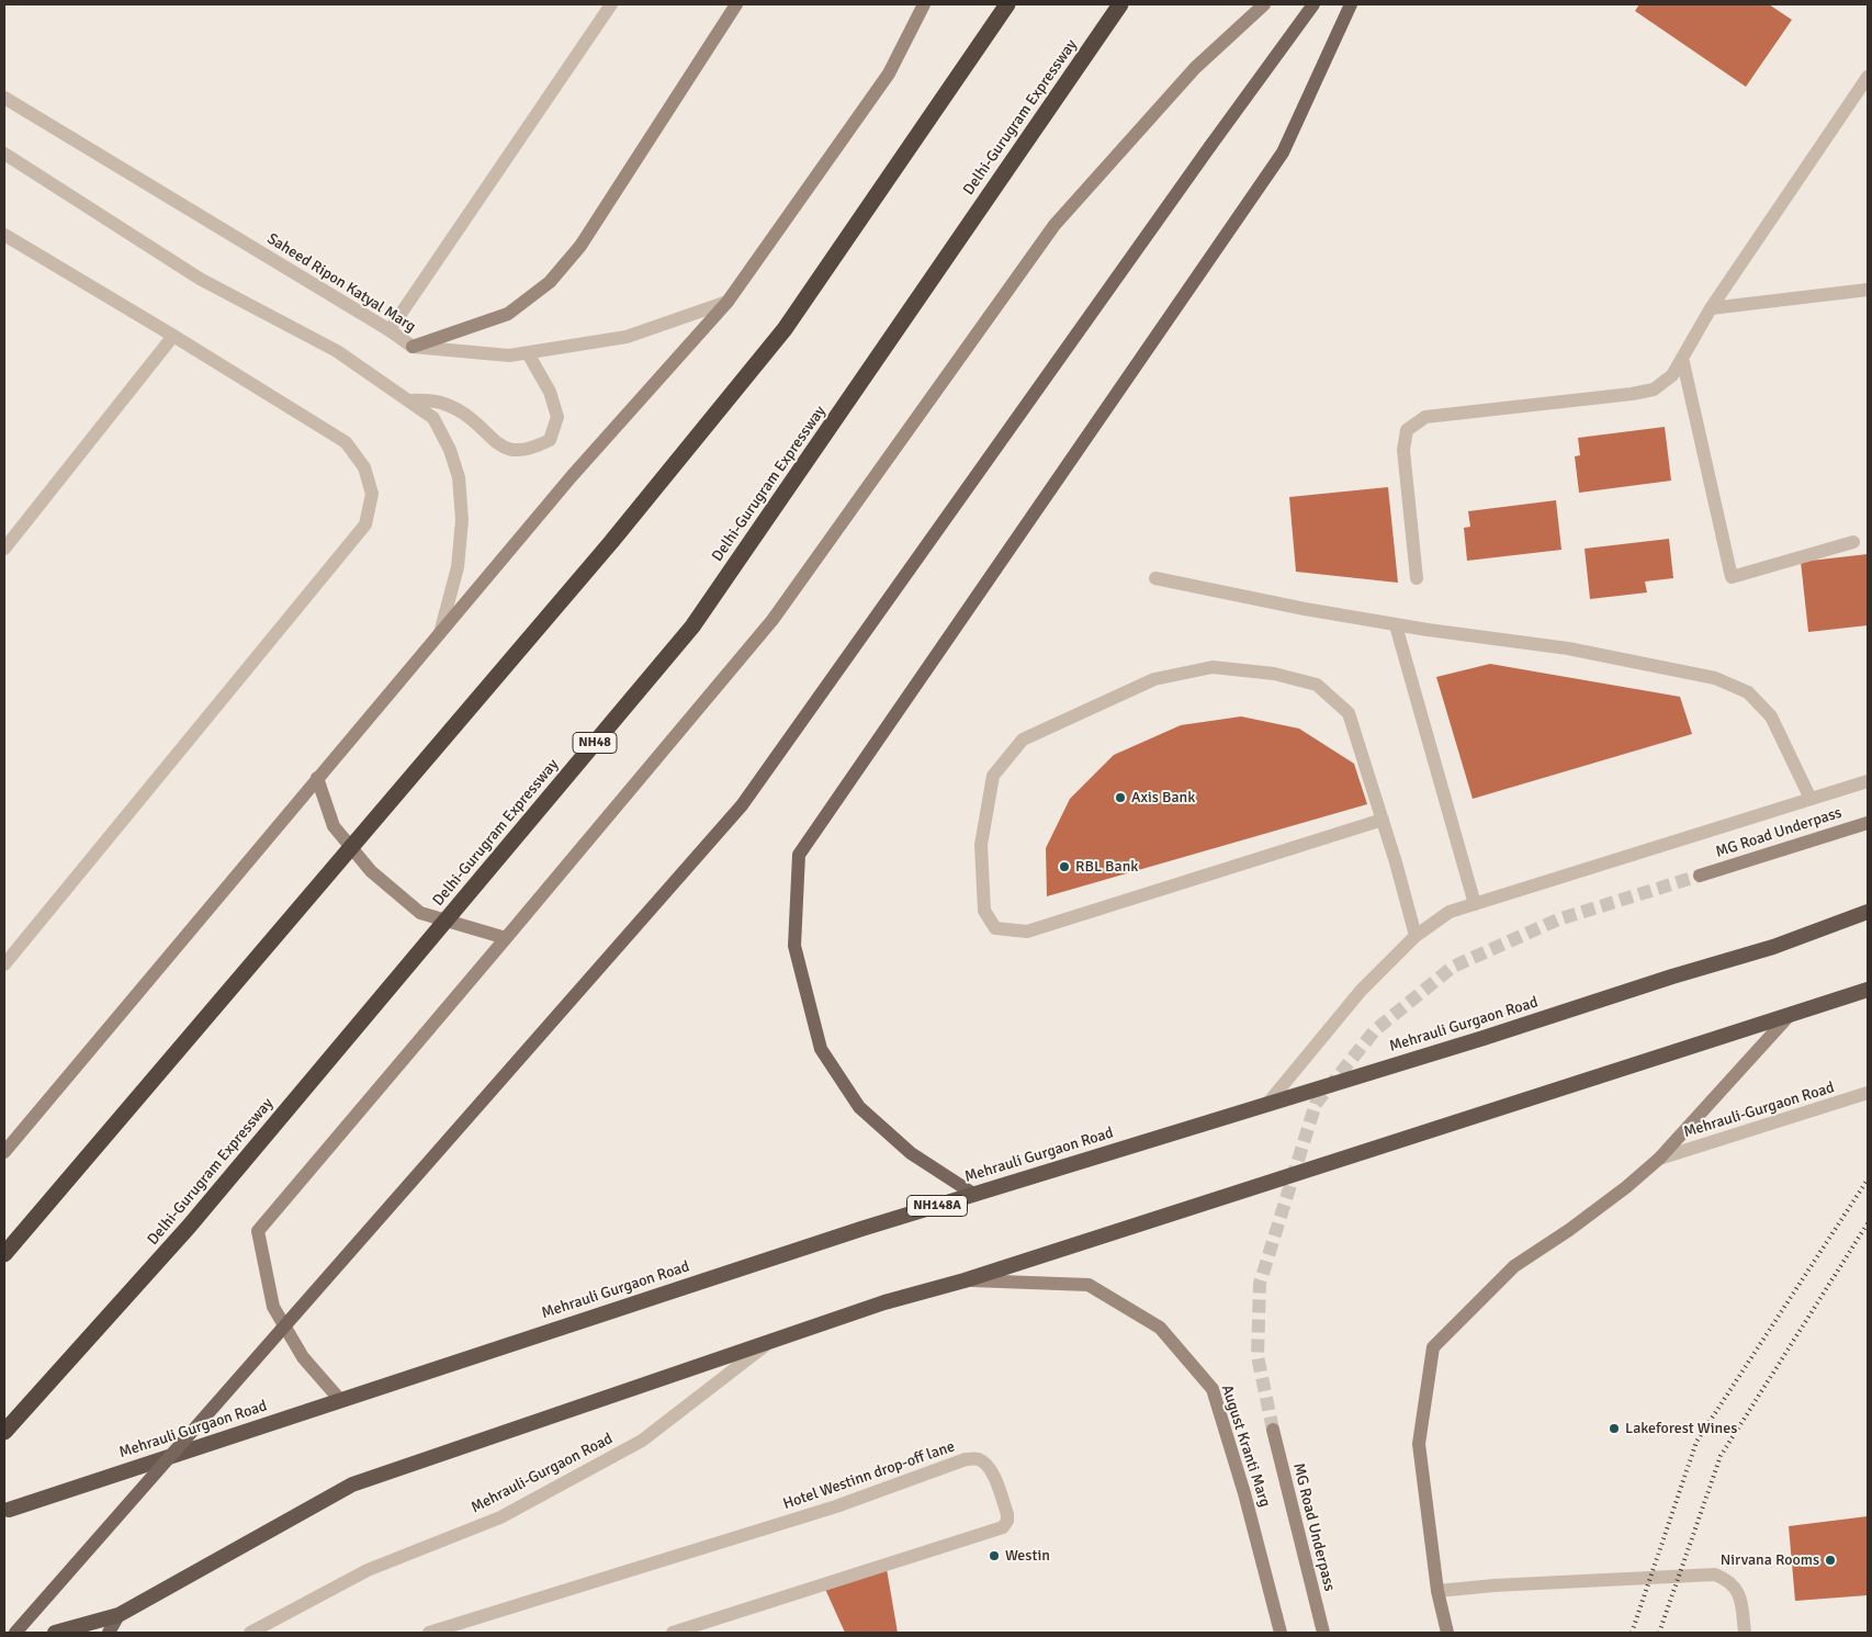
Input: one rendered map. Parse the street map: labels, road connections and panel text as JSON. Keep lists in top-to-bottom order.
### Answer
{
  "streets": {
    "highway": [
      "Delhi-Gurugram Expressway",
      "NH48",
      "Mehrauli Gurgaon Road",
      "NH148A"
    ],
    "main road": ["MG Road Underpass", "August Kranti Marg"],
    "street": ["Saheed Ripon Katyal Marg", "Mehrauli-Gurgaon Road", "Hotel Westinn drop-off lane"]
  },
  "places": [
    "Axis Bank",
    "RBL Bank",
    "Lakeforest Wines",
    "Westin",
    "Nirvana Rooms"
  ]
}
